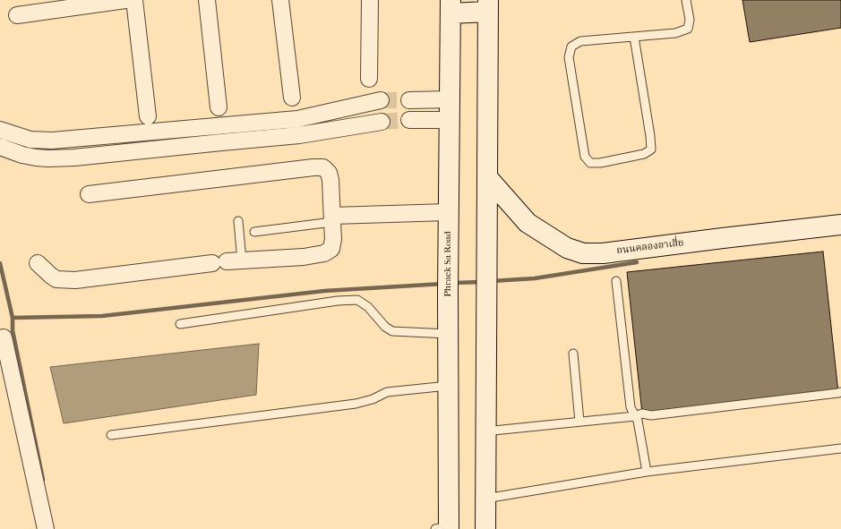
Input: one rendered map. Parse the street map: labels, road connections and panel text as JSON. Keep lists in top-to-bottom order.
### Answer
{
  "streets": {
    "main road": ["ถนนคลองอาเสี่ย", "Phraek Sa Road"]
  }
}
